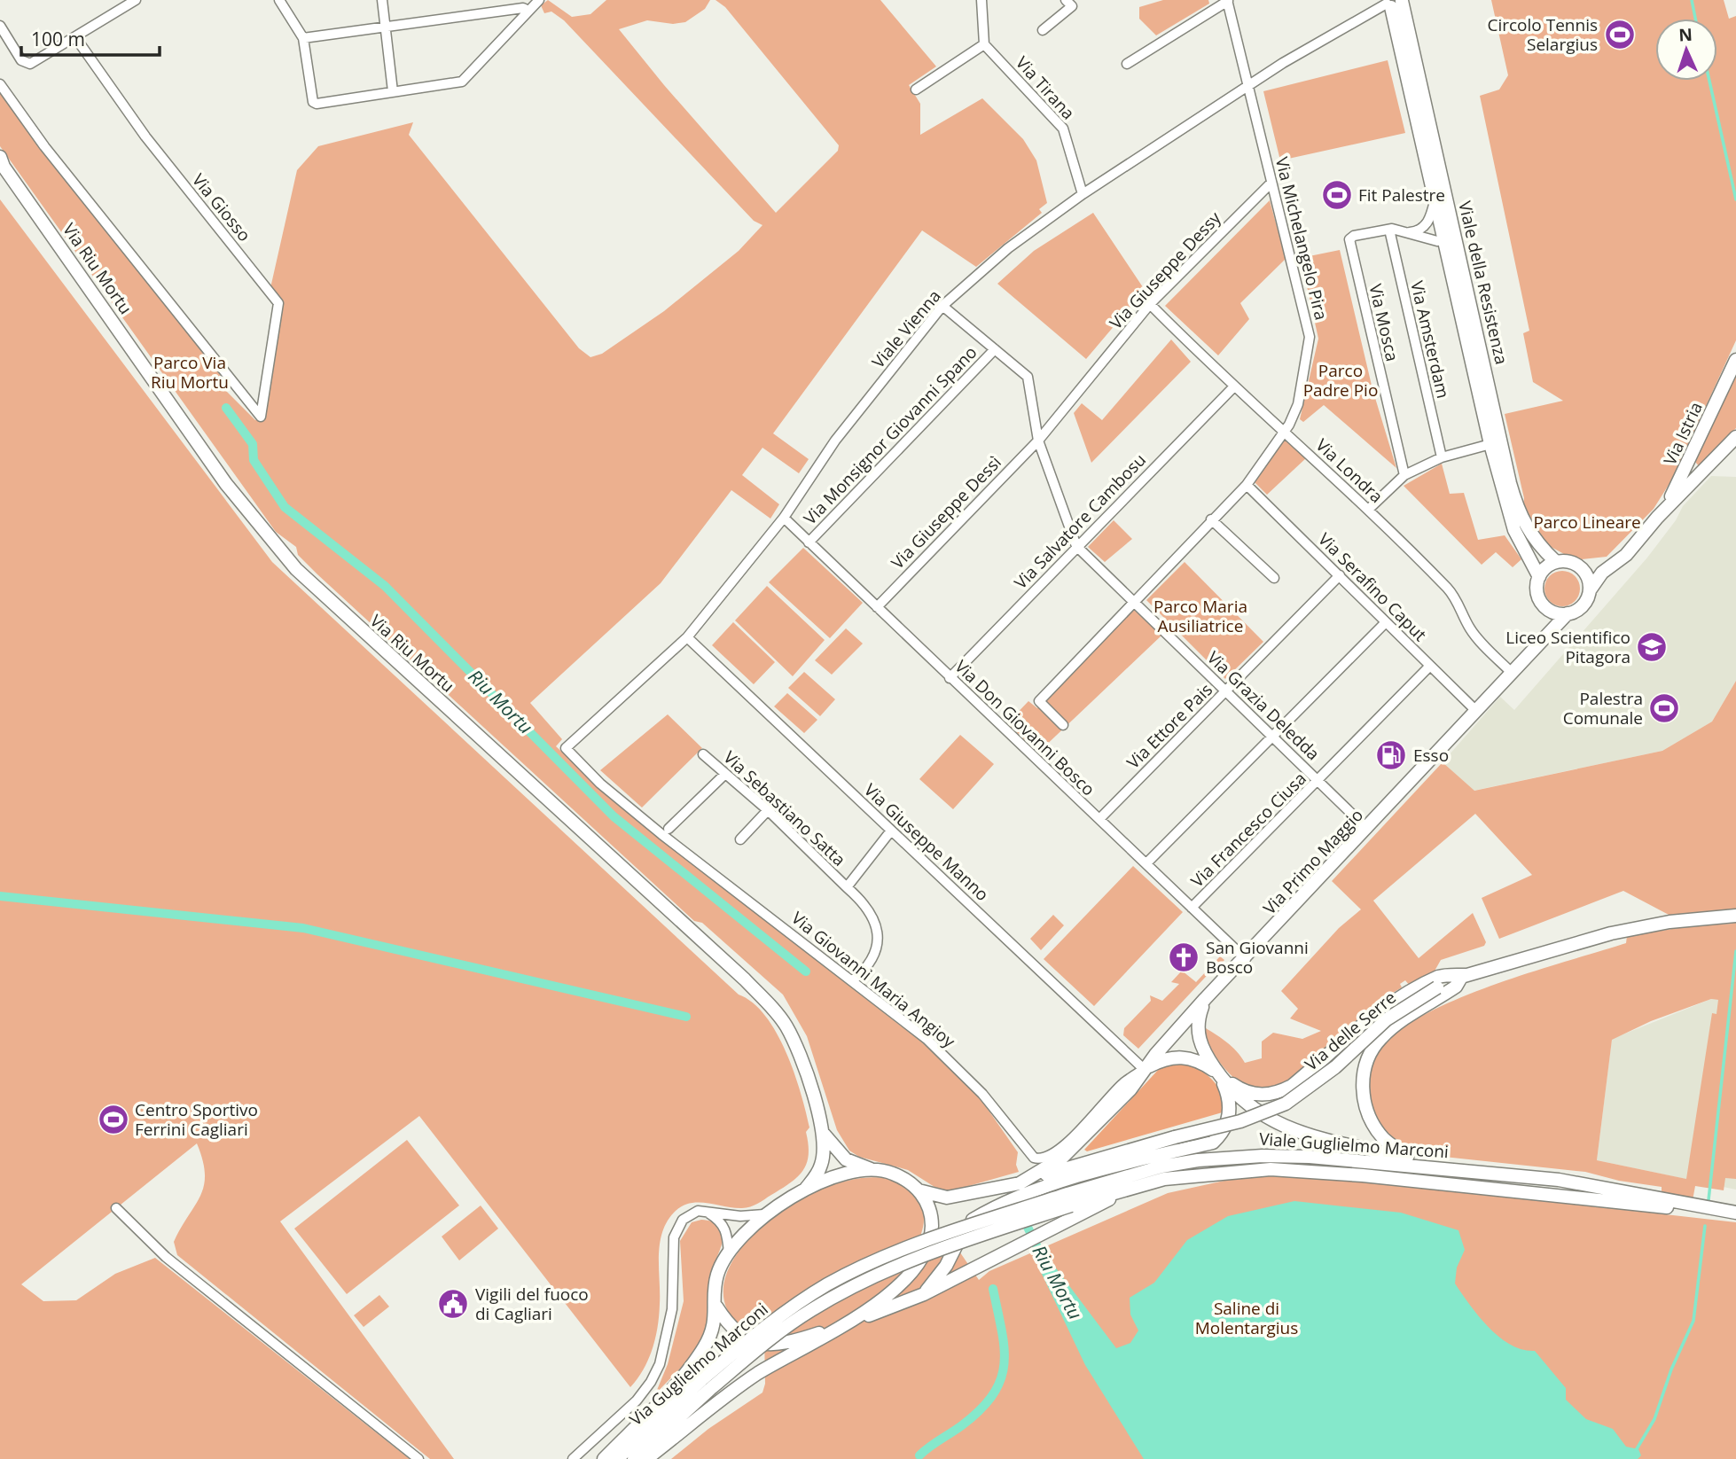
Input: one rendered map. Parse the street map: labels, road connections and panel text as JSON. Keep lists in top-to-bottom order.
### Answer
{
  "streets": {
    "main road": [
      "Via Riu Mortu",
      "Viale della Resistenza",
      "Via Istria",
      "Via Primo Maggio",
      "Via delle Serre",
      "Viale Guglielmo Marconi",
      "Via Guglielmo Marconi"
    ],
    "street": [
      "Via Tirana",
      "Via Giosso",
      "Via Michelangelo Pira",
      "Via Giuseppe Dessy",
      "Via Mosca",
      "Viale Vienna",
      "Via Amsterdam",
      "Via Monsignor Giovanni Spano",
      "Via Londra",
      "Via Giuseppe Dessì",
      "Via Salvatore Cambosu",
      "Via Serafino Caput",
      "Via Grazia Deledda",
      "Via Ettore Pais",
      "Via Don Giovanni Bosco",
      "Via Sebastiano Satta",
      "Via Francesco Ciusa",
      "Via Giuseppe Manno",
      "Via Giovanni Maria Angioy"
    ]
  },
  "crossings": [
    ["Via Tirana", "Viale Vienna"],
    ["Via Giosso", "Via Riu Mortu"],
    ["Via Michelangelo Pira", "Via Giuseppe Dessy"],
    ["Via Michelangelo Pira", "Viale Vienna"],
    ["Via Michelangelo Pira", "Via Londra"],
    ["Via Michelangelo Pira", "Via Serafino Caput"],
    ["Via Michelangelo Pira", "Via Grazia Deledda"],
    ["Via Riu Mortu", "Via Primo Maggio"],
    ["Via Giuseppe Dessy", "Via Londra"],
    ["Via Giuseppe Dessy", "Via Giuseppe Dessì"],
    ["Via Giuseppe Dessy", "Via Grazia Deledda"],
    ["Viale della Resistenza", "Via Mosca"],
    ["Viale della Resistenza", "Viale Vienna"],
    ["Viale della Resistenza", "Via Primo Maggio"],
    ["Via Mosca", "Via Amsterdam"],
    ["Viale Vienna", "Via Grazia Deledda"],
    ["Viale Vienna", "Via Don Giovanni Bosco"],
    ["Viale Vienna", "Via Giuseppe Manno"],
    ["Viale Vienna", "Via Giovanni Maria Angioy"],
    ["Via Monsignor Giovanni Spano", "Via Grazia Deledda"],
    ["Via Monsignor Giovanni Spano", "Via Don Giovanni Bosco"],
    ["Via Londra", "Via Salvatore Cambosu"],
    ["Via Londra", "Via Primo Maggio"],
    ["Via Giuseppe Dessì", "Via Grazia Deledda"],
    ["Via Giuseppe Dessì", "Via Don Giovanni Bosco"],
    ["Via Salvatore Cambosu", "Via Grazia Deledda"],
    ["Via Salvatore Cambosu", "Via Don Giovanni Bosco"],
    ["Via Serafino Caput", "Via Ettore Pais"],
    ["Via Serafino Caput", "Via Francesco Ciusa"],
    ["Via Serafino Caput", "Via Primo Maggio"],
    ["Via Grazia Deledda", "Via Ettore Pais"],
    ["Via Grazia Deledda", "Via Francesco Ciusa"],
    ["Via Grazia Deledda", "Via Primo Maggio"],
    ["Via Ettore Pais", "Via Don Giovanni Bosco"],
    ["Via Don Giovanni Bosco", "Via Francesco Ciusa"],
    ["Via Don Giovanni Bosco", "Via Primo Maggio"],
    ["Via Sebastiano Satta", "Via Giuseppe Manno"],
    ["Via Giuseppe Manno", "Via Primo Maggio"],
    ["Via Giuseppe Manno", "Via Giovanni Maria Angioy"],
    ["Via Primo Maggio", "Via Giovanni Maria Angioy"],
    ["Via Primo Maggio", "Via delle Serre"],
    ["Viale Guglielmo Marconi", "Via Guglielmo Marconi"]
  ],
  "water": ["Riu Mortu"],
  "parks": [
    "Parco Via Riu Mortu",
    "Parco Padre Pio",
    "Parco Lineare",
    "Parco Maria Ausiliatrice",
    "Saline di Molentargius"
  ],
  "places": {
    "sports": [
      "Circolo Tennis Selargius",
      "Fit Palestre",
      "Palestra Comunale",
      "Centro Sportivo Ferrini Cagliari"
    ],
    "school or university": ["Liceo Scientifico Pitagora"],
    "fuel station": ["Esso"],
    "church": ["San Giovanni Bosco"],
    "public building": ["Vigili del fuoco di Cagliari"]
  },
  "scale_bar": "100 m",
  "north": "top"
}
